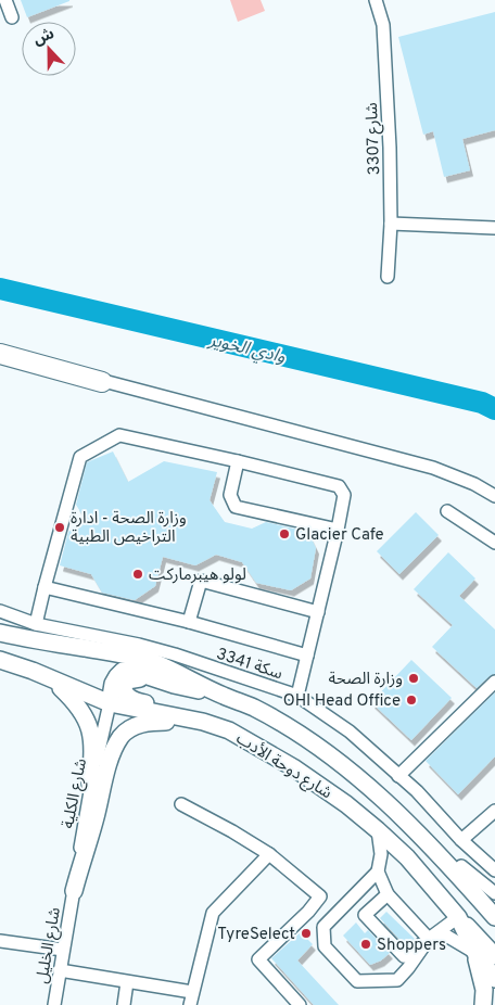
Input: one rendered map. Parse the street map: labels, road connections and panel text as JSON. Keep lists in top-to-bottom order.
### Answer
{
  "streets": {
    "main road": ["شارع دوحة الأدب"],
    "street": [
      "3307 شارع",
      "سكة 3341",
      "شارع الكلية",
      "شارع الخليل"
    ]
  },
  "crossings": [
    ["شارع دوحة الأدب", "شارع الكلية"],
    ["شارع الكلية", "شارع الخليل"]
  ],
  "water": ["وادي الخوير"],
  "places": [
    "وزارة الصحة - ادارة التراخيص الطبية",
    "Glacier Cafe",
    "لولو هيبرماركت",
    "وزارة الصحة",
    "OHI Head Office",
    "TyreSelect",
    "Shoppers"
  ],
  "north": "top"
}
